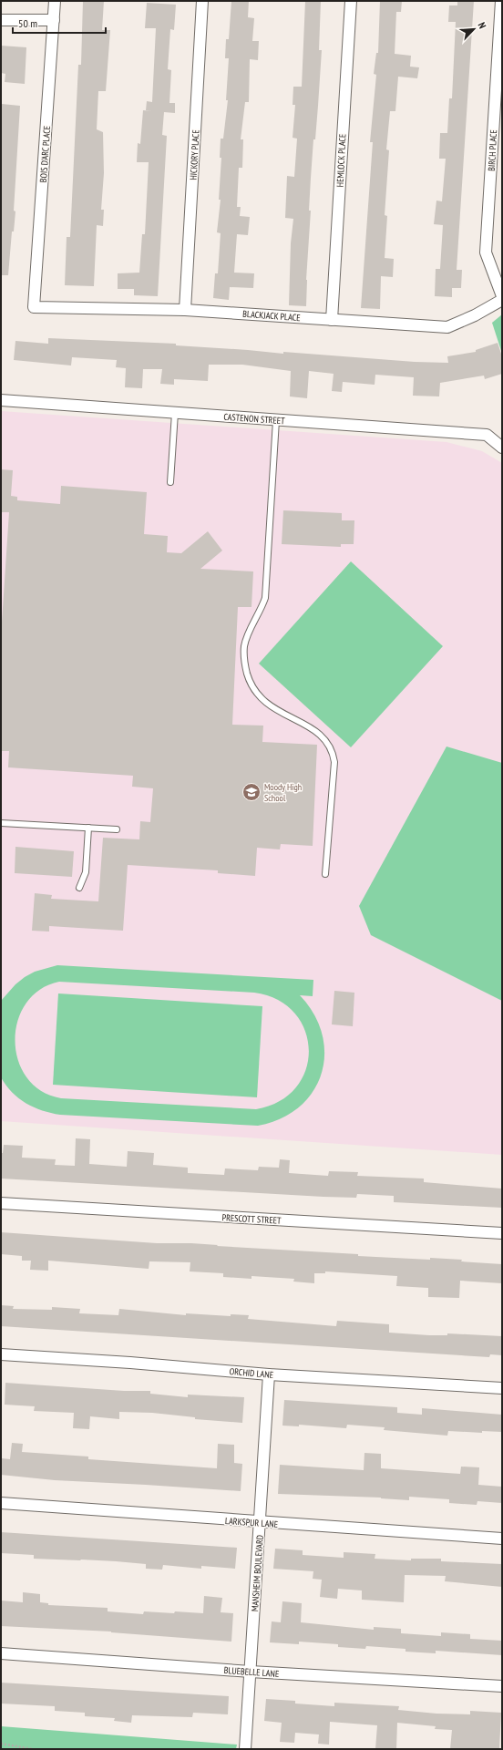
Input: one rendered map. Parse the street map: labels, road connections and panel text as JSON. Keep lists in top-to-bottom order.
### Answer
{
  "streets": {
    "street": [
      "BIRCH PLACE",
      "BOIS D'ARC PLACE",
      "HICKORY PLACE",
      "HEMLOCK PLACE",
      "BLACKJACK PLACE",
      "CASTENON STREET",
      "PRESCOTT STREET",
      "ORCHID LANE",
      "LARKSPUR LANE",
      "MANSHEIM BOULEVARD",
      "BLUEBELLE LANE"
    ]
  },
  "crossings": [
    ["BOIS D'ARC PLACE", "BLACKJACK PLACE"],
    ["HICKORY PLACE", "BLACKJACK PLACE"],
    ["HEMLOCK PLACE", "BLACKJACK PLACE"],
    ["ORCHID LANE", "MANSHEIM BOULEVARD"],
    ["LARKSPUR LANE", "MANSHEIM BOULEVARD"],
    ["MANSHEIM BOULEVARD", "BLUEBELLE LANE"]
  ],
  "places": {
    "school or university": ["Moody High School"]
  },
  "scale_bar": "50 m",
  "north": "top right"
}
